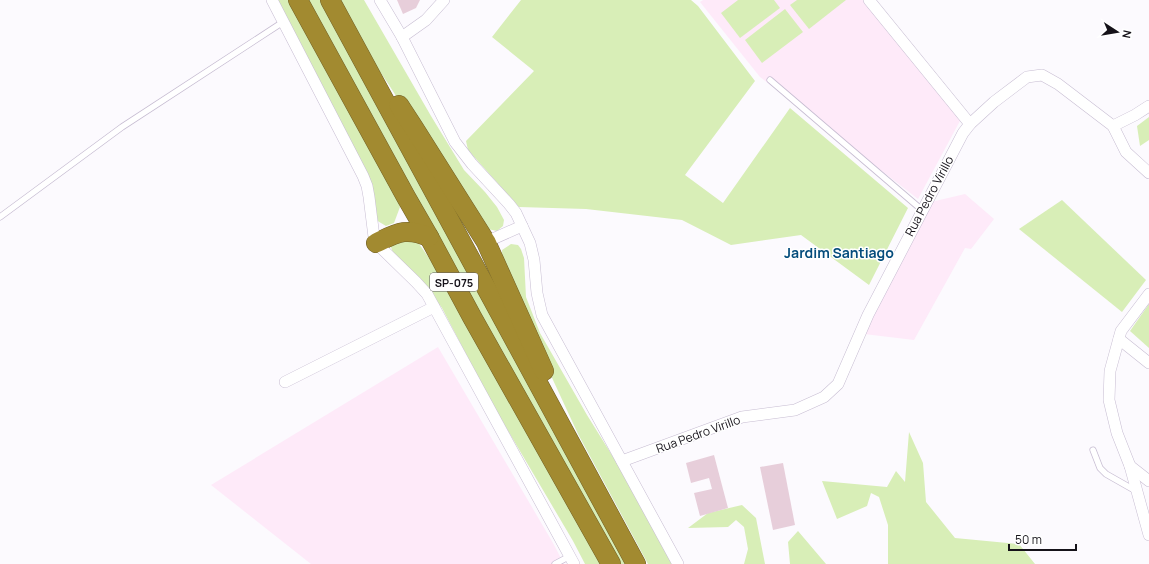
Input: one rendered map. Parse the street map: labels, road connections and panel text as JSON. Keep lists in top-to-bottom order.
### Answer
{
  "streets": {
    "highway": ["SP-075"],
    "street": ["Rua Pedro Virillo"]
  },
  "districts": ["Jardim Santiago"],
  "scale_bar": "50 m",
  "north": "right"
}
